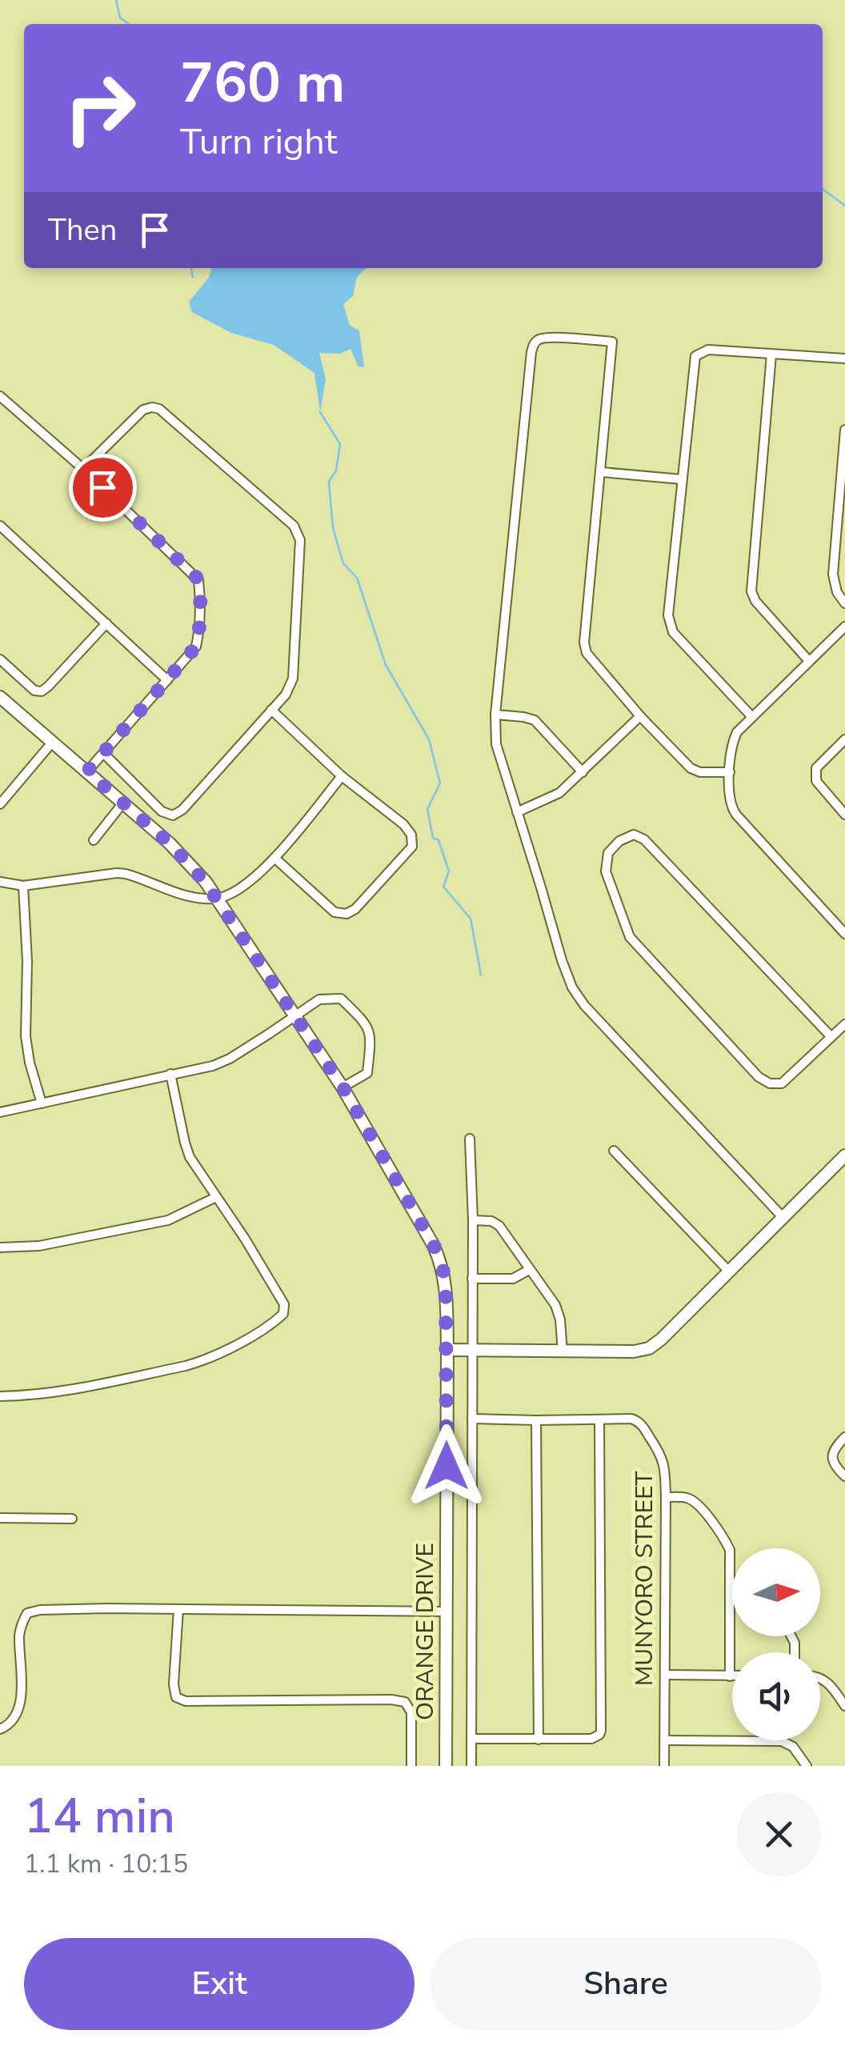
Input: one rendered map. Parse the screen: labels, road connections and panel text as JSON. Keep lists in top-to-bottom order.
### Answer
{
  "streets": {
    "street": ["MUNYORO STREET", "ORANGE DRIVE"]
  },
  "north": "right",
  "page": {
    "turn": ["760 m", "Turn right"],
    "then": "Then",
    "heading": ["14 min", "1.1 km · 10:15"],
    "buttons": ["Exit", "Share"]
  }
}
